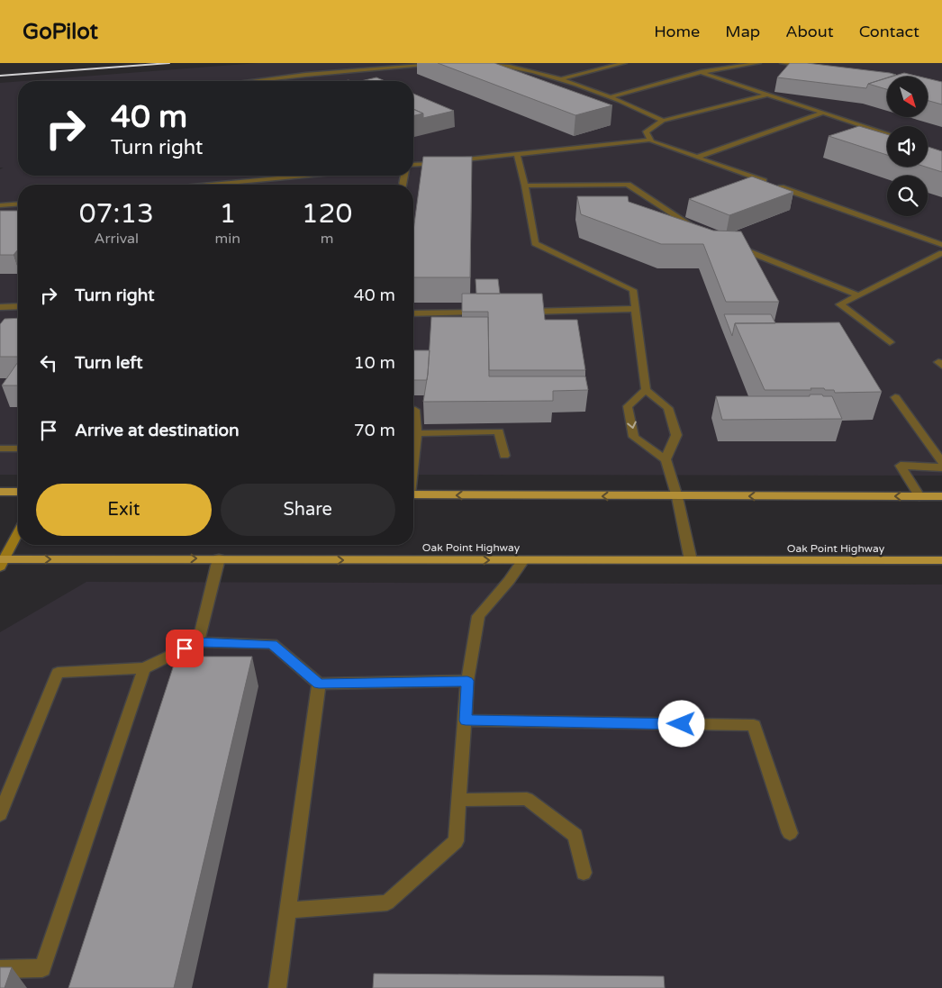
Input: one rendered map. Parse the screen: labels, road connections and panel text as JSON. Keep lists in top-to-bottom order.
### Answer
{
  "streets": {
    "main road": ["Oak Point Highway"]
  },
  "one_way": ["Oak Point Highway"],
  "north": "bottom right",
  "page": {
    "header": "GoPilot",
    "nav": [
      "Home",
      "Map",
      "About",
      "Contact"
    ],
    "turn": ["40 m", "Turn right"],
    "eta": [
      "07:13",
      "Arrival",
      "1",
      "min",
      "120",
      "m"
    ],
    "list": [
      {
        "name": "Turn right",
        "value": "40 m"
      },
      {
        "name": "Turn left",
        "value": "10 m"
      },
      {
        "name": "Arrive at destination",
        "value": "70 m"
      }
    ],
    "buttons": ["Exit", "Share"]
  }
}
